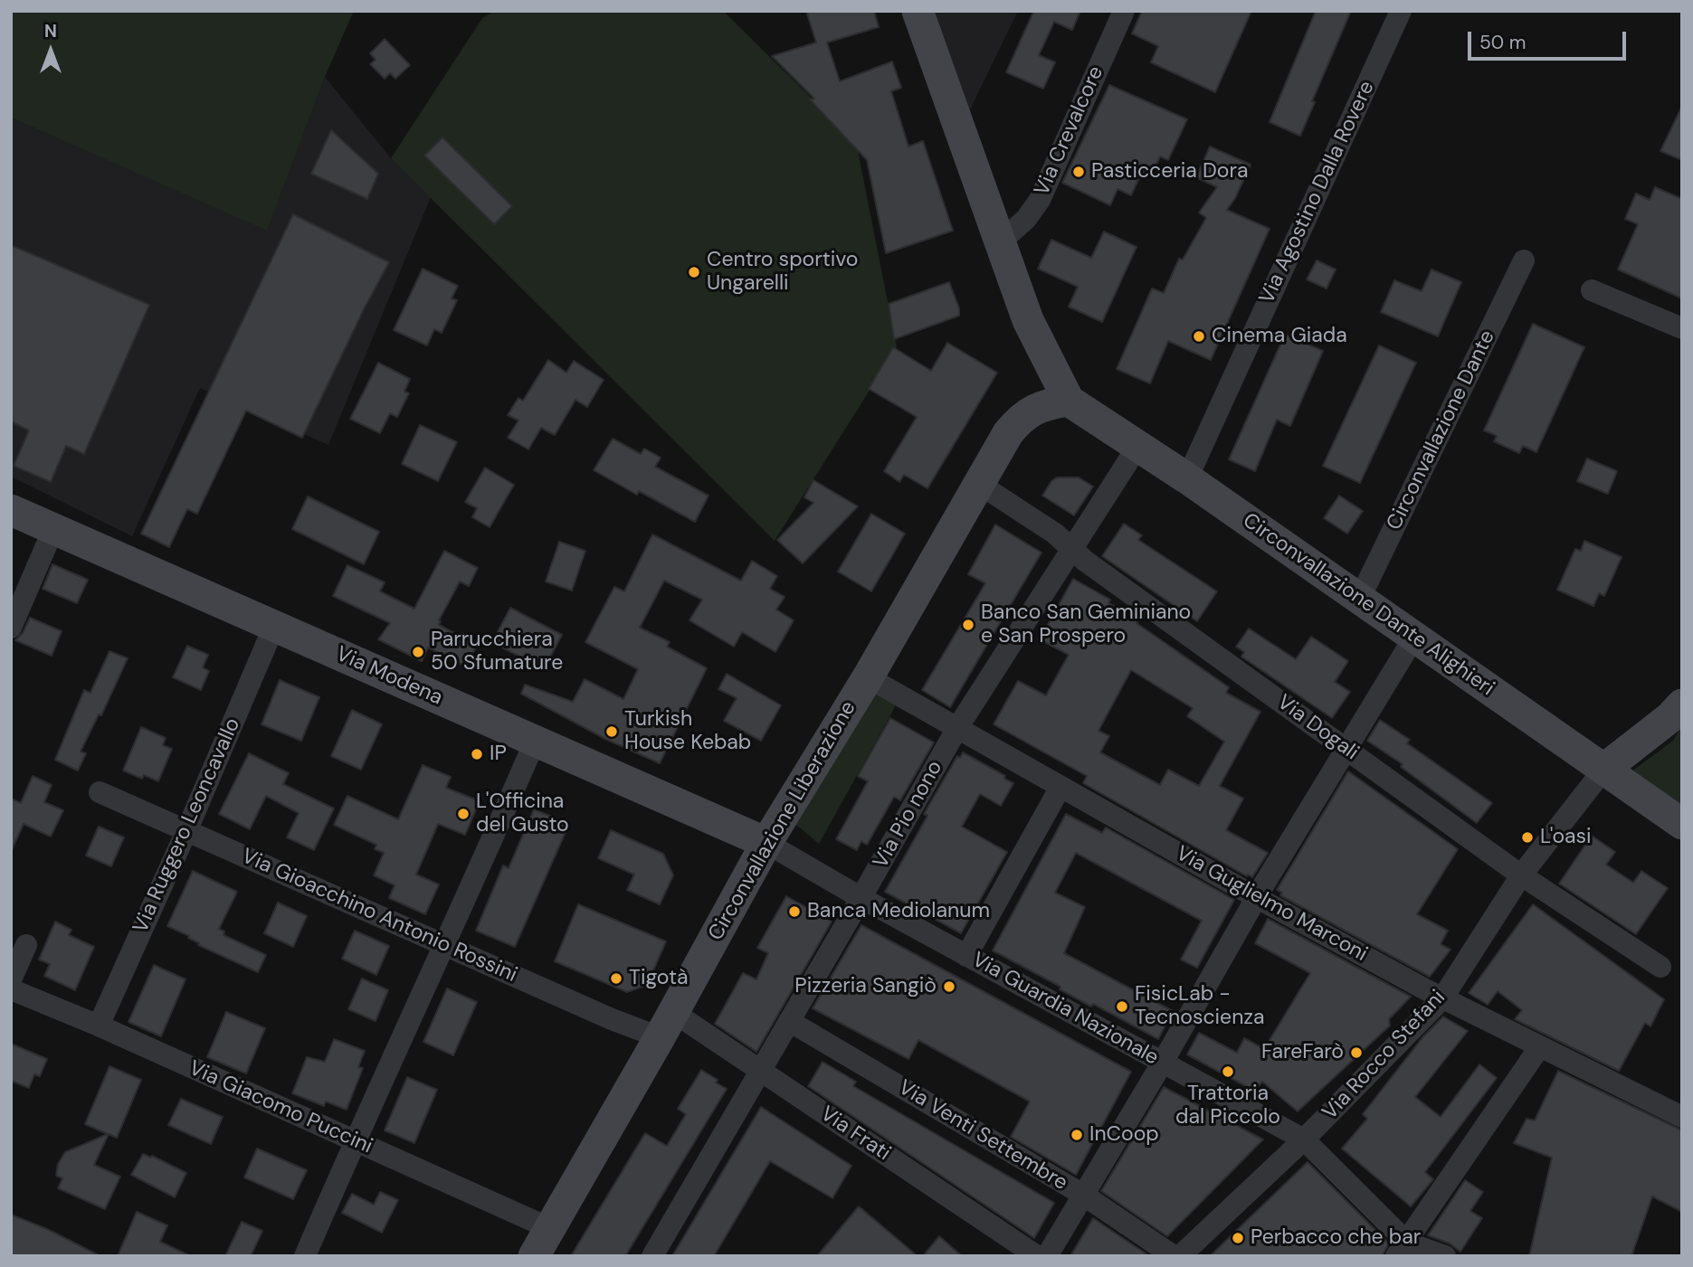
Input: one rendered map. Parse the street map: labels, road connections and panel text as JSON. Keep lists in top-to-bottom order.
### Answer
{
  "streets": {
    "main road": ["Circonvallazione Dante Alighieri", "Via Modena", "Circonvallazione Liberazione"],
    "street": [
      "Via Crevalcore",
      "Via Agostino Dalla Rovere",
      "Circonvallazione Dante",
      "Via Dogali",
      "Via Pio nono",
      "Via Ruggero Leoncavallo",
      "Via Guglielmo Marconi",
      "Via Gioacchino Antonio Rossini",
      "Via Guardia Nazionale",
      "Via Rocco Stefani",
      "Via Giacomo Puccini",
      "Via Frati",
      "Via Venti Settembre"
    ]
  },
  "crossings": [
    ["Via Agostino Dalla Rovere", "Circonvallazione Dante Alighieri"],
    ["Circonvallazione Dante", "Circonvallazione Dante Alighieri"],
    ["Circonvallazione Dante Alighieri", "Via Pio nono"],
    ["Circonvallazione Dante Alighieri", "Circonvallazione Liberazione"],
    ["Circonvallazione Dante Alighieri", "Via Rocco Stefani"],
    ["Via Modena", "Circonvallazione Liberazione"],
    ["Via Modena", "Via Ruggero Leoncavallo"],
    ["Via Modena", "Via Guardia Nazionale"],
    ["Via Dogali", "Via Pio nono"],
    ["Via Dogali", "Circonvallazione Liberazione"],
    ["Via Dogali", "Via Rocco Stefani"],
    ["Via Pio nono", "Via Guglielmo Marconi"],
    ["Via Pio nono", "Via Guardia Nazionale"],
    ["Via Pio nono", "Via Frati"],
    ["Via Pio nono", "Via Venti Settembre"],
    ["Circonvallazione Liberazione", "Via Guglielmo Marconi"],
    ["Circonvallazione Liberazione", "Via Gioacchino Antonio Rossini"],
    ["Circonvallazione Liberazione", "Via Guardia Nazionale"],
    ["Circonvallazione Liberazione", "Via Giacomo Puccini"],
    ["Circonvallazione Liberazione", "Via Frati"],
    ["Via Ruggero Leoncavallo", "Via Gioacchino Antonio Rossini"],
    ["Via Ruggero Leoncavallo", "Via Giacomo Puccini"],
    ["Via Guglielmo Marconi", "Via Rocco Stefani"],
    ["Via Gioacchino Antonio Rossini", "Via Frati"],
    ["Via Guardia Nazionale", "Via Rocco Stefani"]
  ],
  "places": [
    "Pasticceria Dora",
    "Centro sportivo Ungarelli",
    "Cinema Giada",
    "Banco San Geminiano e San Prospero",
    "Parrucchiera 50 Sfumature",
    "Turkish House Kebab",
    "IP",
    "L'Officina del Gusto",
    "L'oasi",
    "Banca Mediolanum",
    "Tigotà",
    "Pizzeria Sangiò",
    "FisicLab - Tecnoscienza",
    "FareFarò",
    "Trattoria dal Piccolo",
    "InCoop",
    "Perbacco che bar"
  ],
  "scale_bar": "50 m",
  "north": "top"
}
